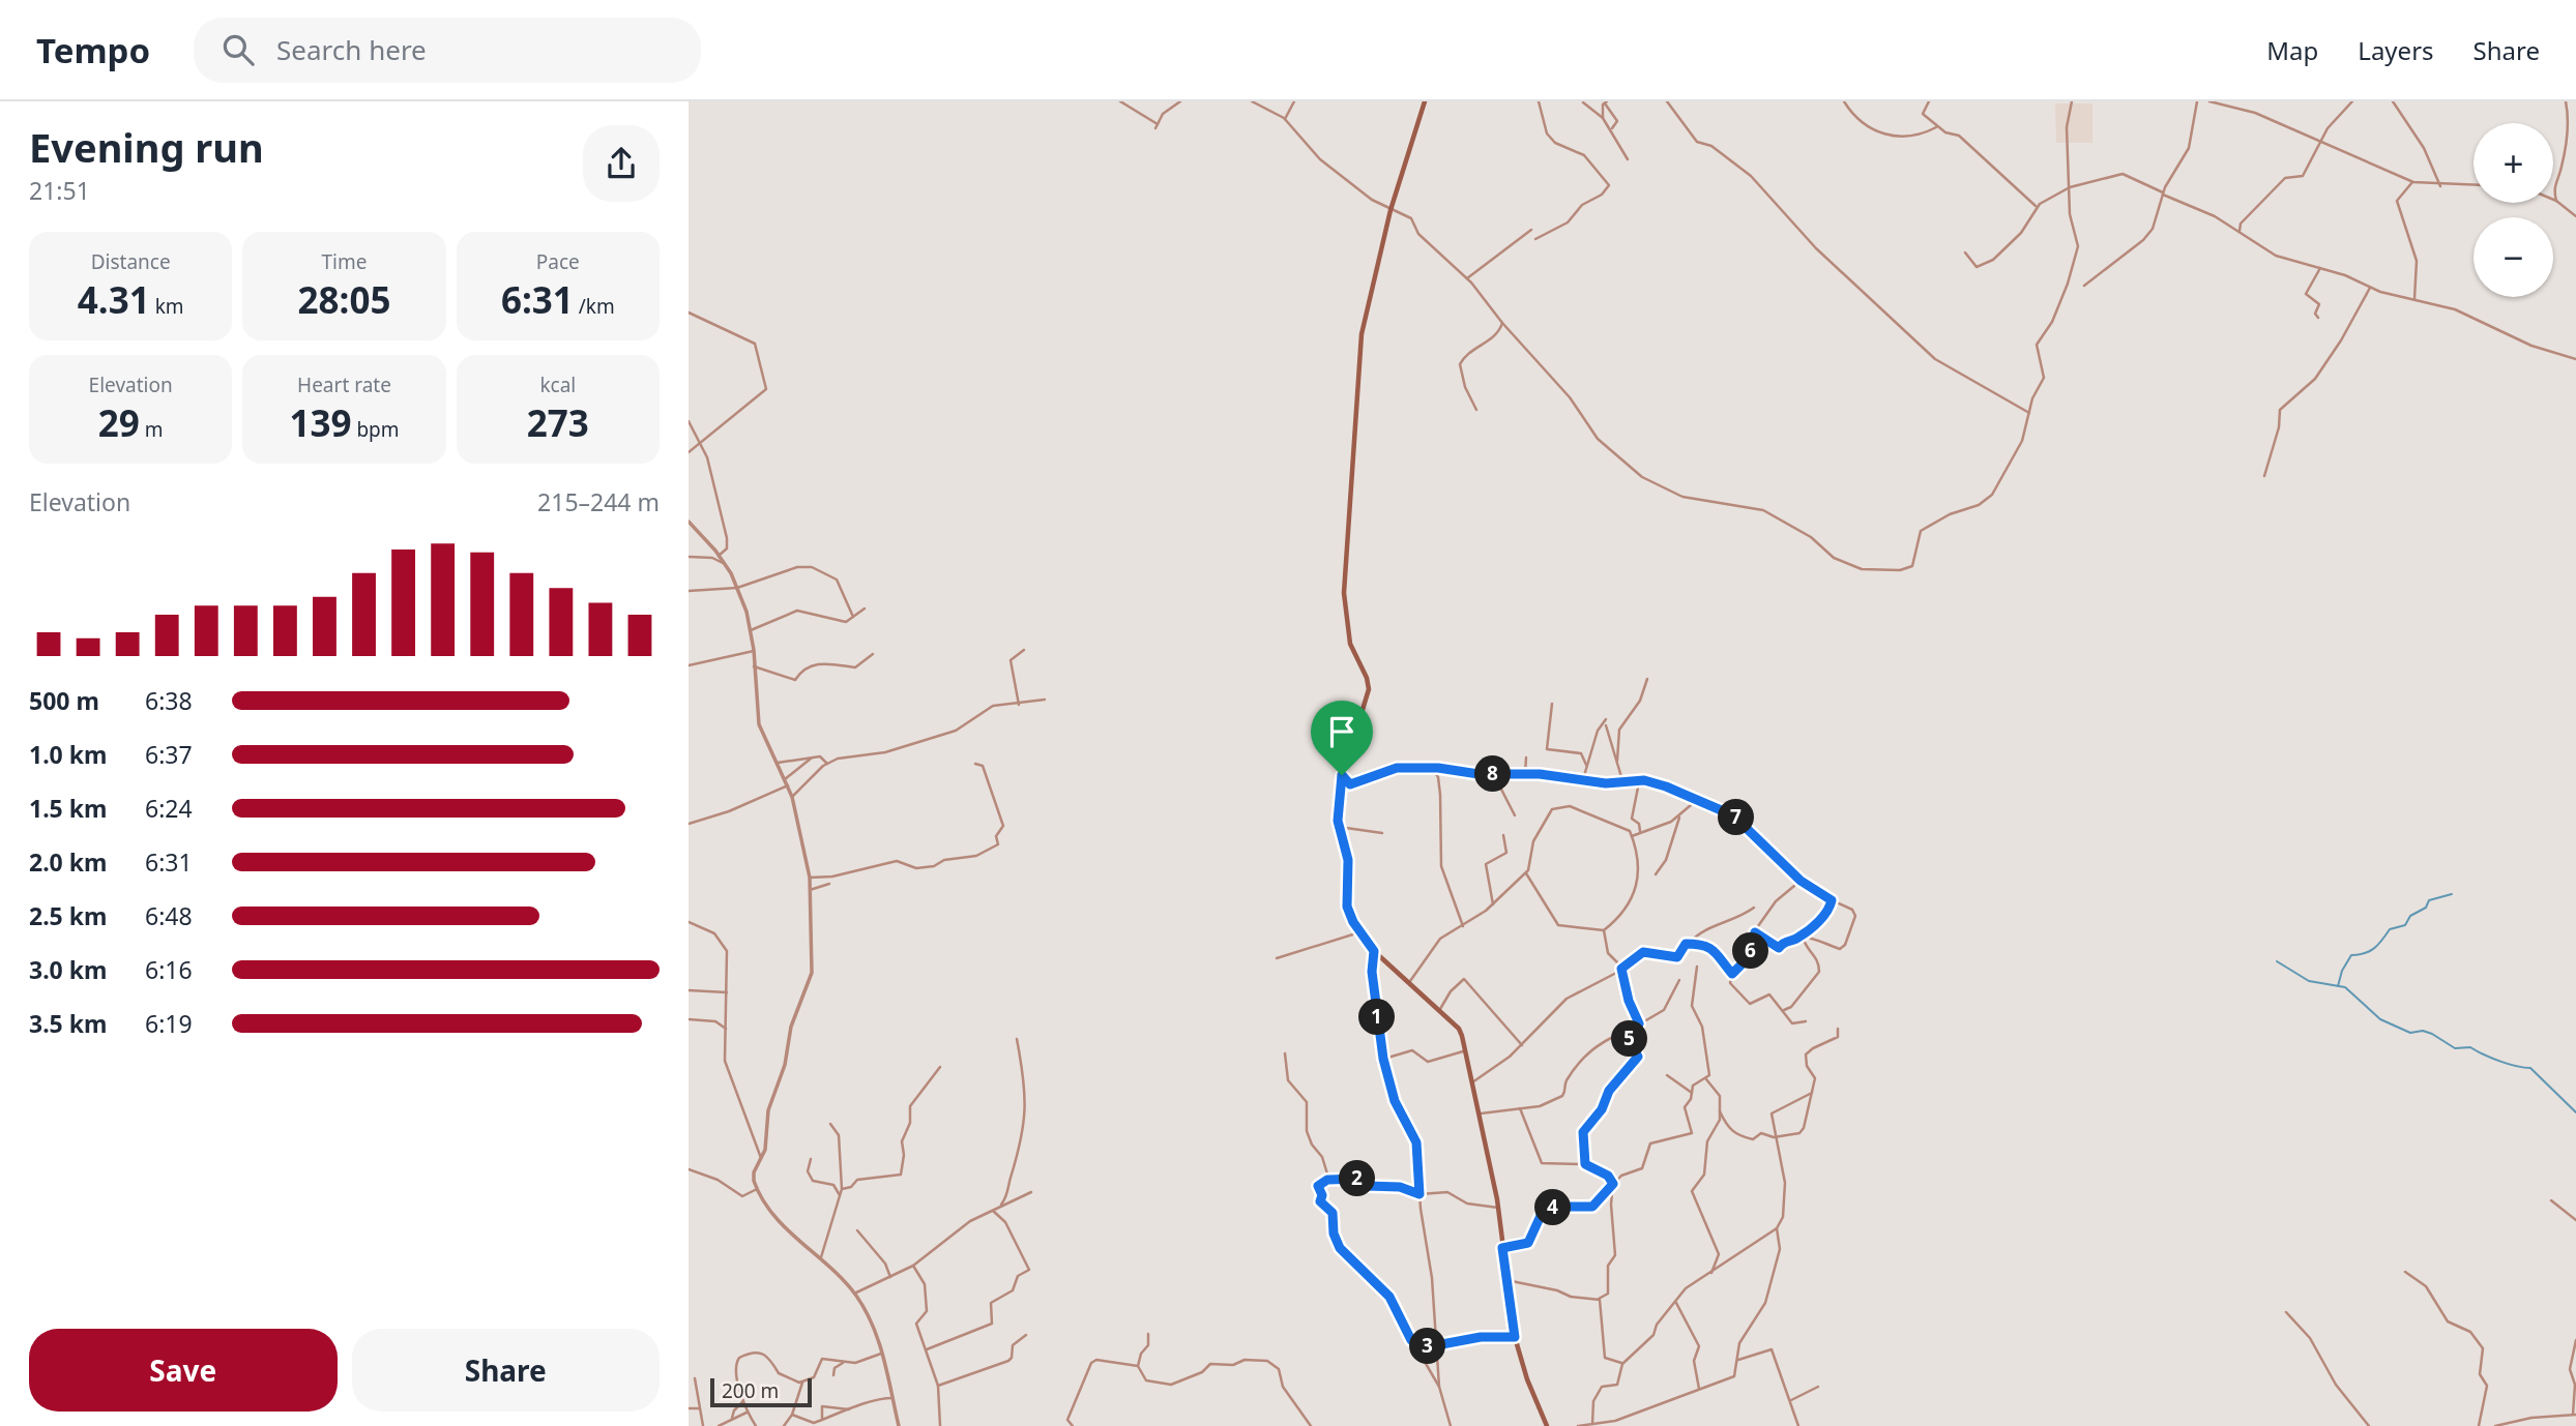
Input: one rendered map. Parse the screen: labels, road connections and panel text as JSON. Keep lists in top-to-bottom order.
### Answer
{
  "scale_bar": "200 m",
  "page": {
    "header": "Tempo",
    "search": "Search here",
    "nav": ["Map", "Layers", "Share"],
    "heading": ["Evening run", "21:51"],
    "map_buttons": ["+", "−"],
    "stats": [
      ["Distance", "4.31 km"],
      ["Time", "28:05"],
      ["Pace", "6:31 /km"],
      ["Elevation", "29 m"],
      ["Heart rate", "139 bpm"],
      ["kcal", "273"]
    ],
    "chart": ["Elevation", "215–244 m"],
    "list": [
      {
        "name": "500 m",
        "note": "6:38"
      },
      {
        "name": "1.0 km",
        "note": "6:37"
      },
      {
        "name": "1.5 km",
        "note": "6:24"
      },
      {
        "name": "2.0 km",
        "note": "6:31"
      },
      {
        "name": "2.5 km",
        "note": "6:48"
      },
      {
        "name": "3.0 km",
        "note": "6:16"
      },
      {
        "name": "3.5 km",
        "note": "6:19"
      }
    ],
    "pins": [
      "8",
      "7",
      "6",
      "1",
      "5",
      "2",
      "4",
      "3"
    ],
    "buttons": ["Save", "Share"],
    "scale": "200 m"
  }
}
